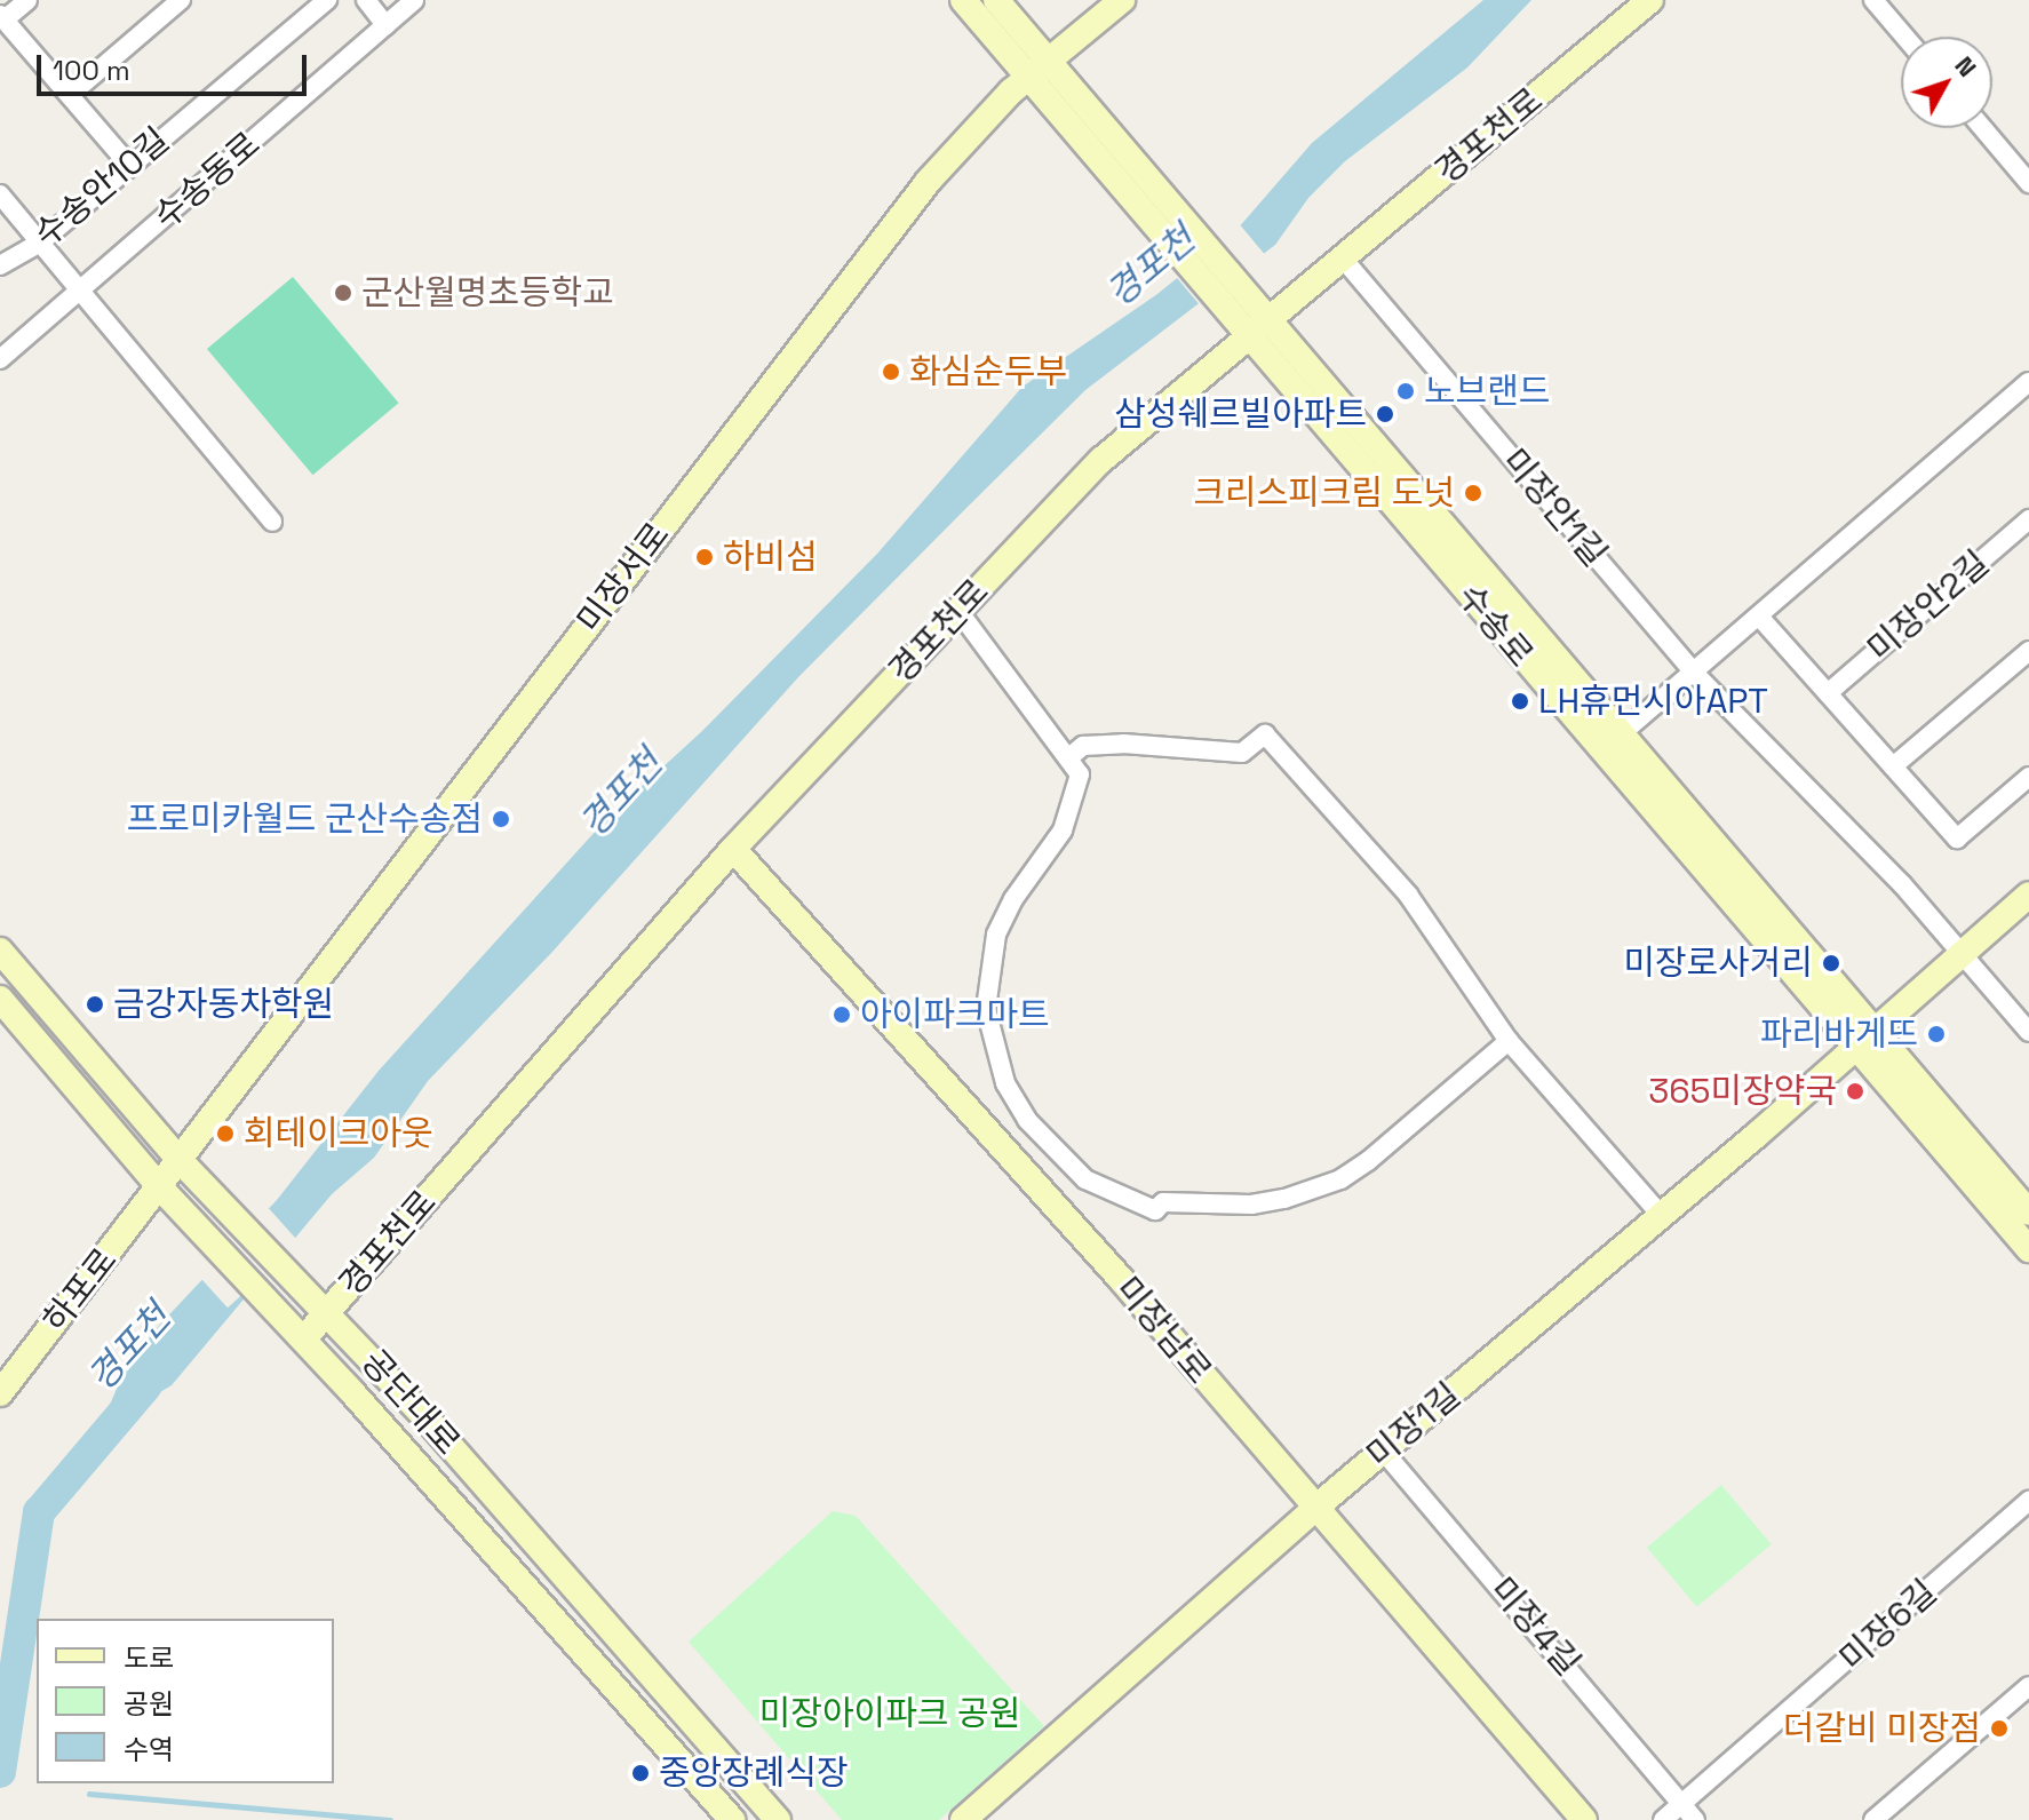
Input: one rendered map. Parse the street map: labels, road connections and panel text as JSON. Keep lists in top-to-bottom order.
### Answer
{
  "streets": {
    "street": [
      "경포천로",
      "수송동로",
      "수송안10길",
      "미장안1길",
      "미장서로",
      "미장안2길",
      "수송로",
      "하포로",
      "미장남로",
      "공단대로",
      "미장1길",
      "미장6길",
      "미장4길"
    ]
  },
  "crossings": [
    ["경포천로", "미장안1길"],
    ["경포천로", "수송로"],
    ["경포천로", "미장남로"],
    ["경포천로", "공단대로"],
    ["미장안1길", "미장1길"],
    ["미장서로", "수송로"],
    ["미장서로", "하포로"],
    ["미장서로", "공단대로"],
    ["수송로", "미장1길"],
    ["하포로", "공단대로"],
    ["미장남로", "미장1길"],
    ["미장1길", "미장4길"],
    ["미장6길", "미장4길"]
  ],
  "water": ["경포천"],
  "parks": ["미장아이파크 공원"],
  "places": [
    "군산월명초등학교",
    "화심순두부",
    "노브랜드",
    "삼성쉐르빌아파트",
    "크리스피크림 도넛",
    "하비섬",
    "LH휴먼시아APT",
    "프로미카월드 군산수송점",
    "미장로사거리",
    "금강자동차학원",
    "아이파크마트",
    "파리바게뜨",
    "365미장약국",
    "회테이크아웃",
    "더갈비 미장점",
    "중앙장례식장"
  ],
  "legend": ["도로", "공원", "수역"],
  "scale_bar": "100 m",
  "north": "top right"
}
